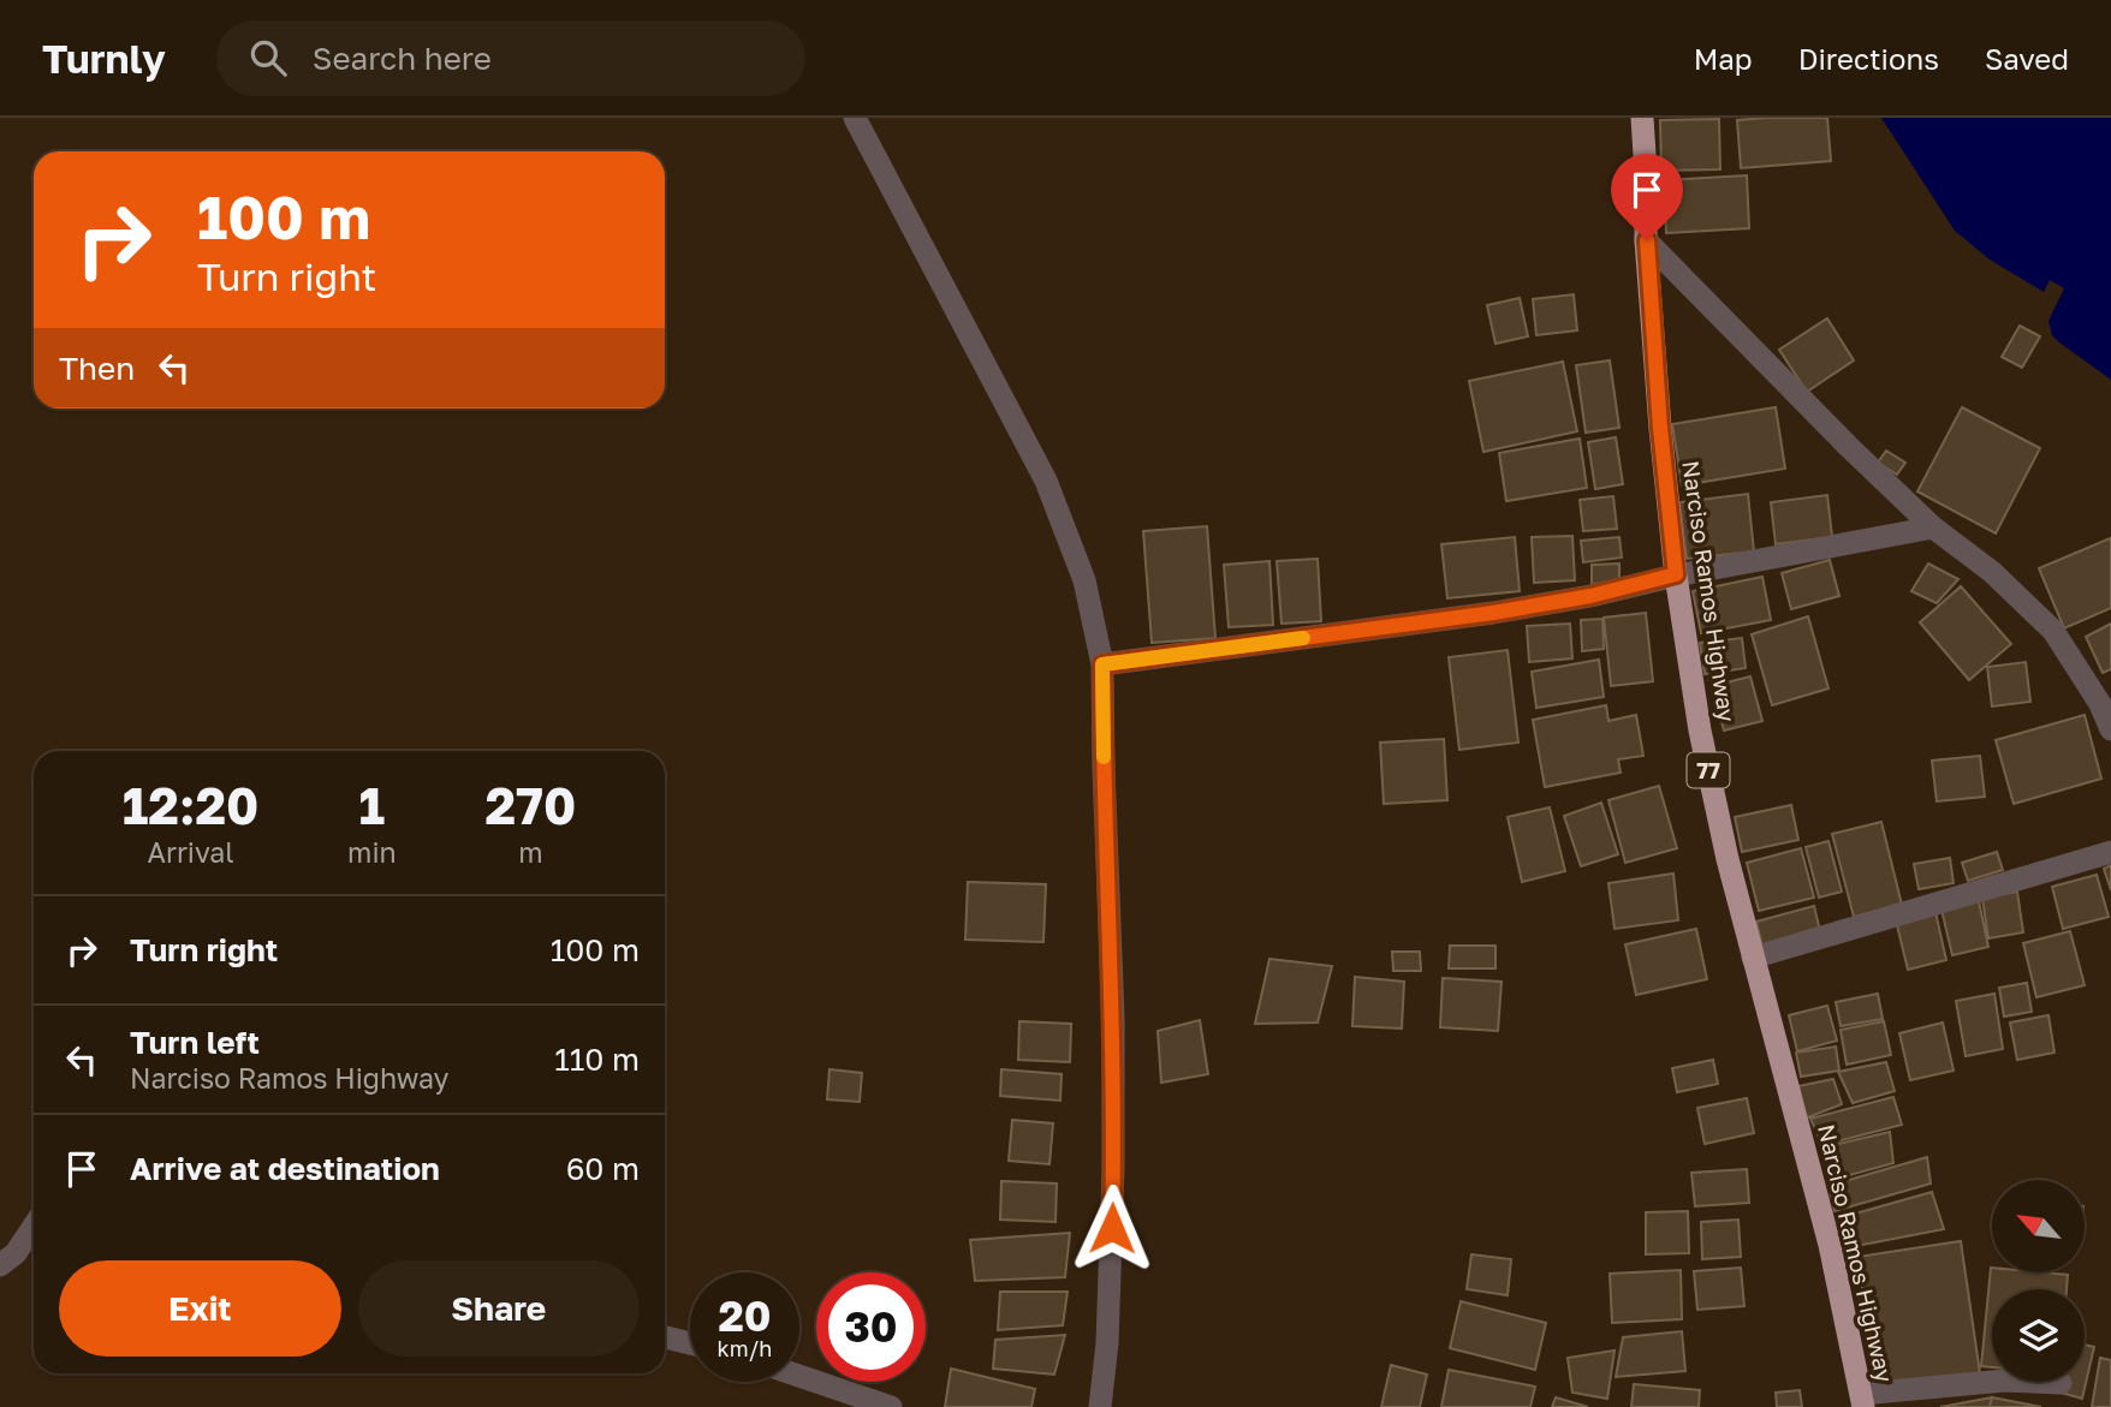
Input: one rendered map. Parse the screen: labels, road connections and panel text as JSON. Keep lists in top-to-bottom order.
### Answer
{
  "streets": {
    "highway": ["Narciso Ramos Highway", "77"]
  },
  "north": "top left",
  "page": {
    "header": "Turnly",
    "search": "Search here",
    "nav": ["Map", "Directions", "Saved"],
    "turn": ["100 m", "Turn right"],
    "then": "Then",
    "eta": [
      "12:20",
      "Arrival",
      "1",
      "min",
      "270",
      "m"
    ],
    "list": [
      {
        "name": "Turn right",
        "value": "100 m"
      },
      {
        "name": "Turn left",
        "note": "Narciso Ramos Highway",
        "value": "110 m"
      },
      {
        "name": "Arrive at destination",
        "value": "60 m"
      }
    ],
    "buttons": ["Exit", "Share"],
    "speed": "20 km/h",
    "limit": "30"
  }
}
